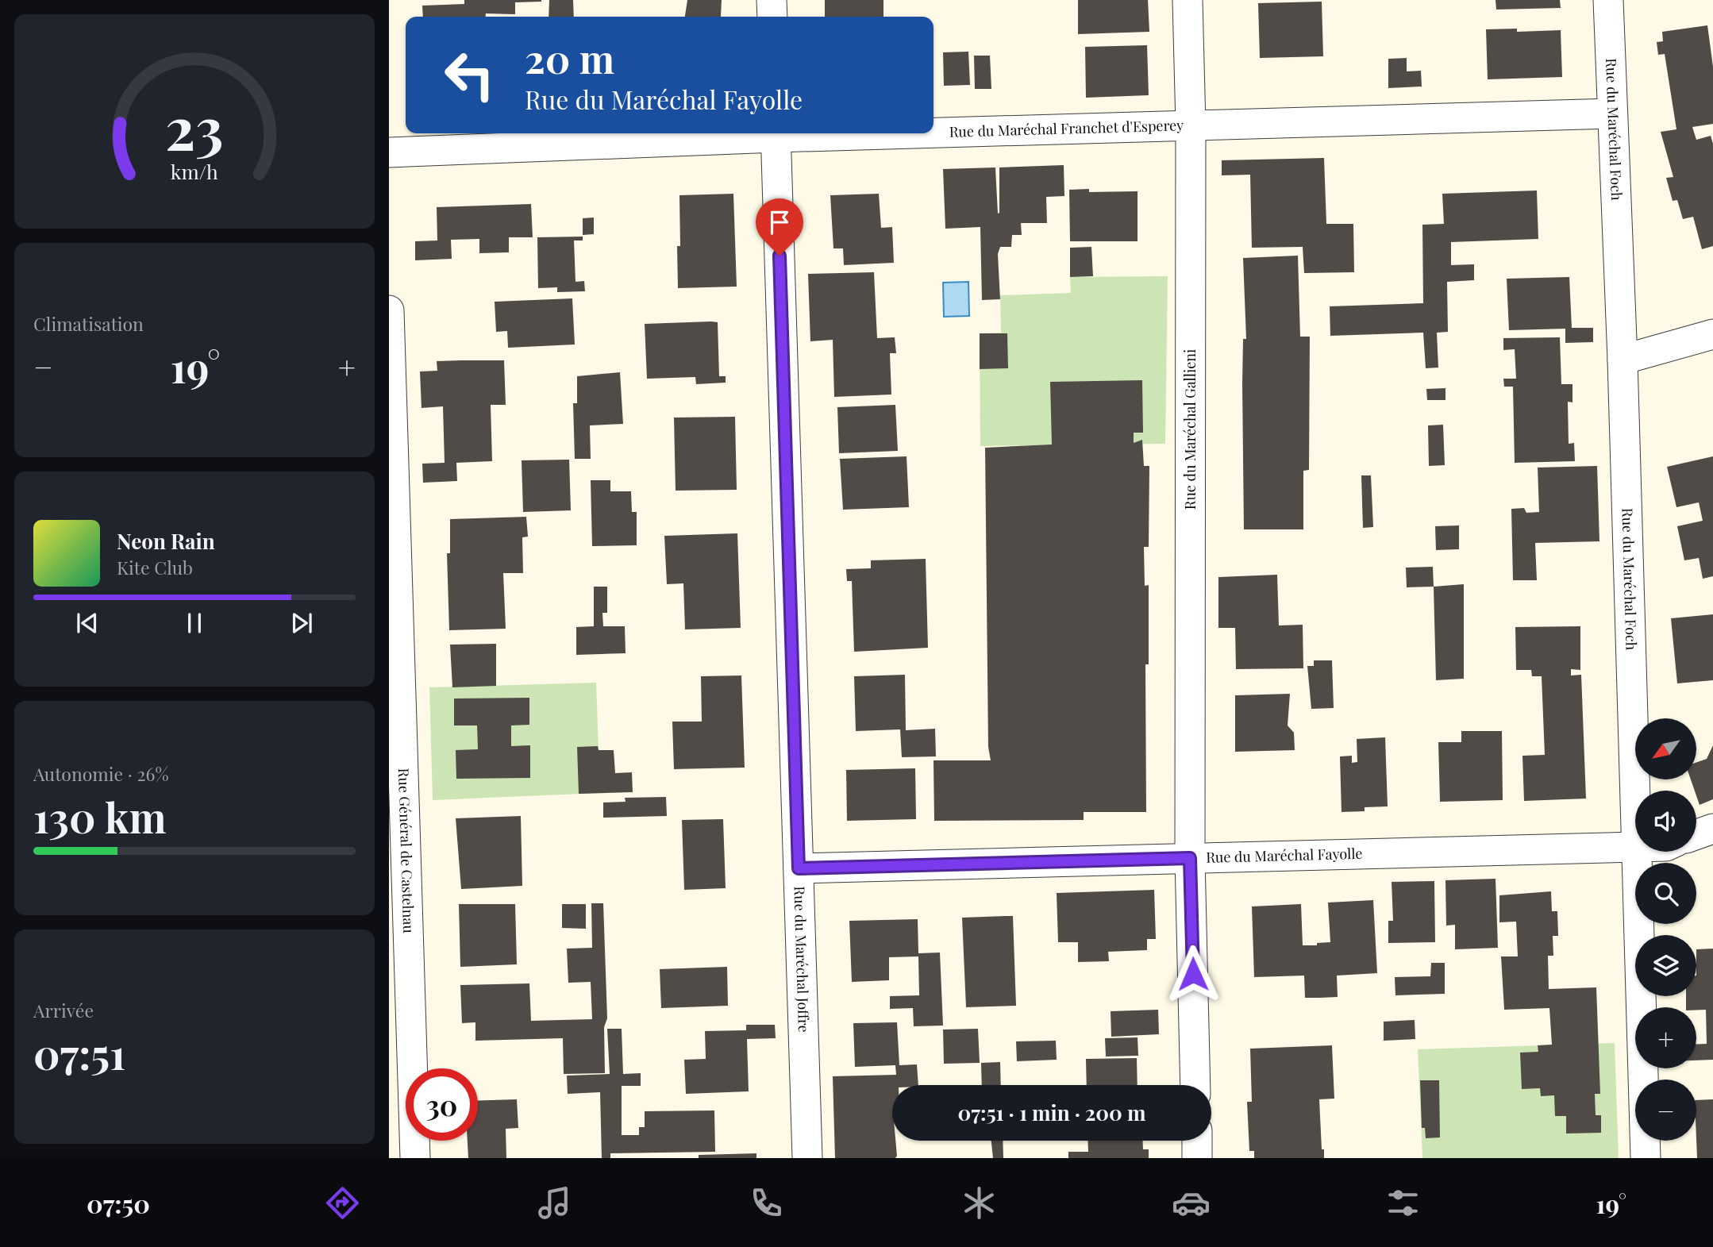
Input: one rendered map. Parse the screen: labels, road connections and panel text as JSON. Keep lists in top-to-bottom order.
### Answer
{
  "streets": {
    "street": [
      "Rue du Maréchal Franchet d'Esperey",
      "Rue du Maréchal Foch",
      "Rue du Maréchal Gallieni",
      "Rue Général de Castelnau",
      "Rue du Maréchal Fayolle",
      "Rue du Maréchal Joffre"
    ]
  },
  "crossings": [
    ["Rue du Maréchal Franchet d'Esperey", "Rue du Maréchal Foch"],
    ["Rue du Maréchal Franchet d'Esperey", "Rue du Maréchal Gallieni"],
    ["Rue du Maréchal Franchet d'Esperey", "Rue du Maréchal Joffre"],
    ["Rue du Maréchal Gallieni", "Rue du Maréchal Fayolle"],
    ["Rue du Maréchal Fayolle", "Rue du Maréchal Joffre"]
  ],
  "north": "bottom left",
  "page": {
    "turn": ["20 m", "Rue du Maréchal Fayolle"],
    "tile": [
      "Climatisation",
      ["Autonomie · 26%", "130 km"],
      ["Arrivée", "07:51"]
    ],
    "heat": ["−", "19°", "+"],
    "song": ["Neon Rain", "Kite Club"],
    "map_buttons": ["+", "−"],
    "limit": "30",
    "trip": "07:51 · 1 min · 200 m",
    "tabs": ["07:50", "19°"],
    "gauge": ["23", "km/h"]
  }
}
